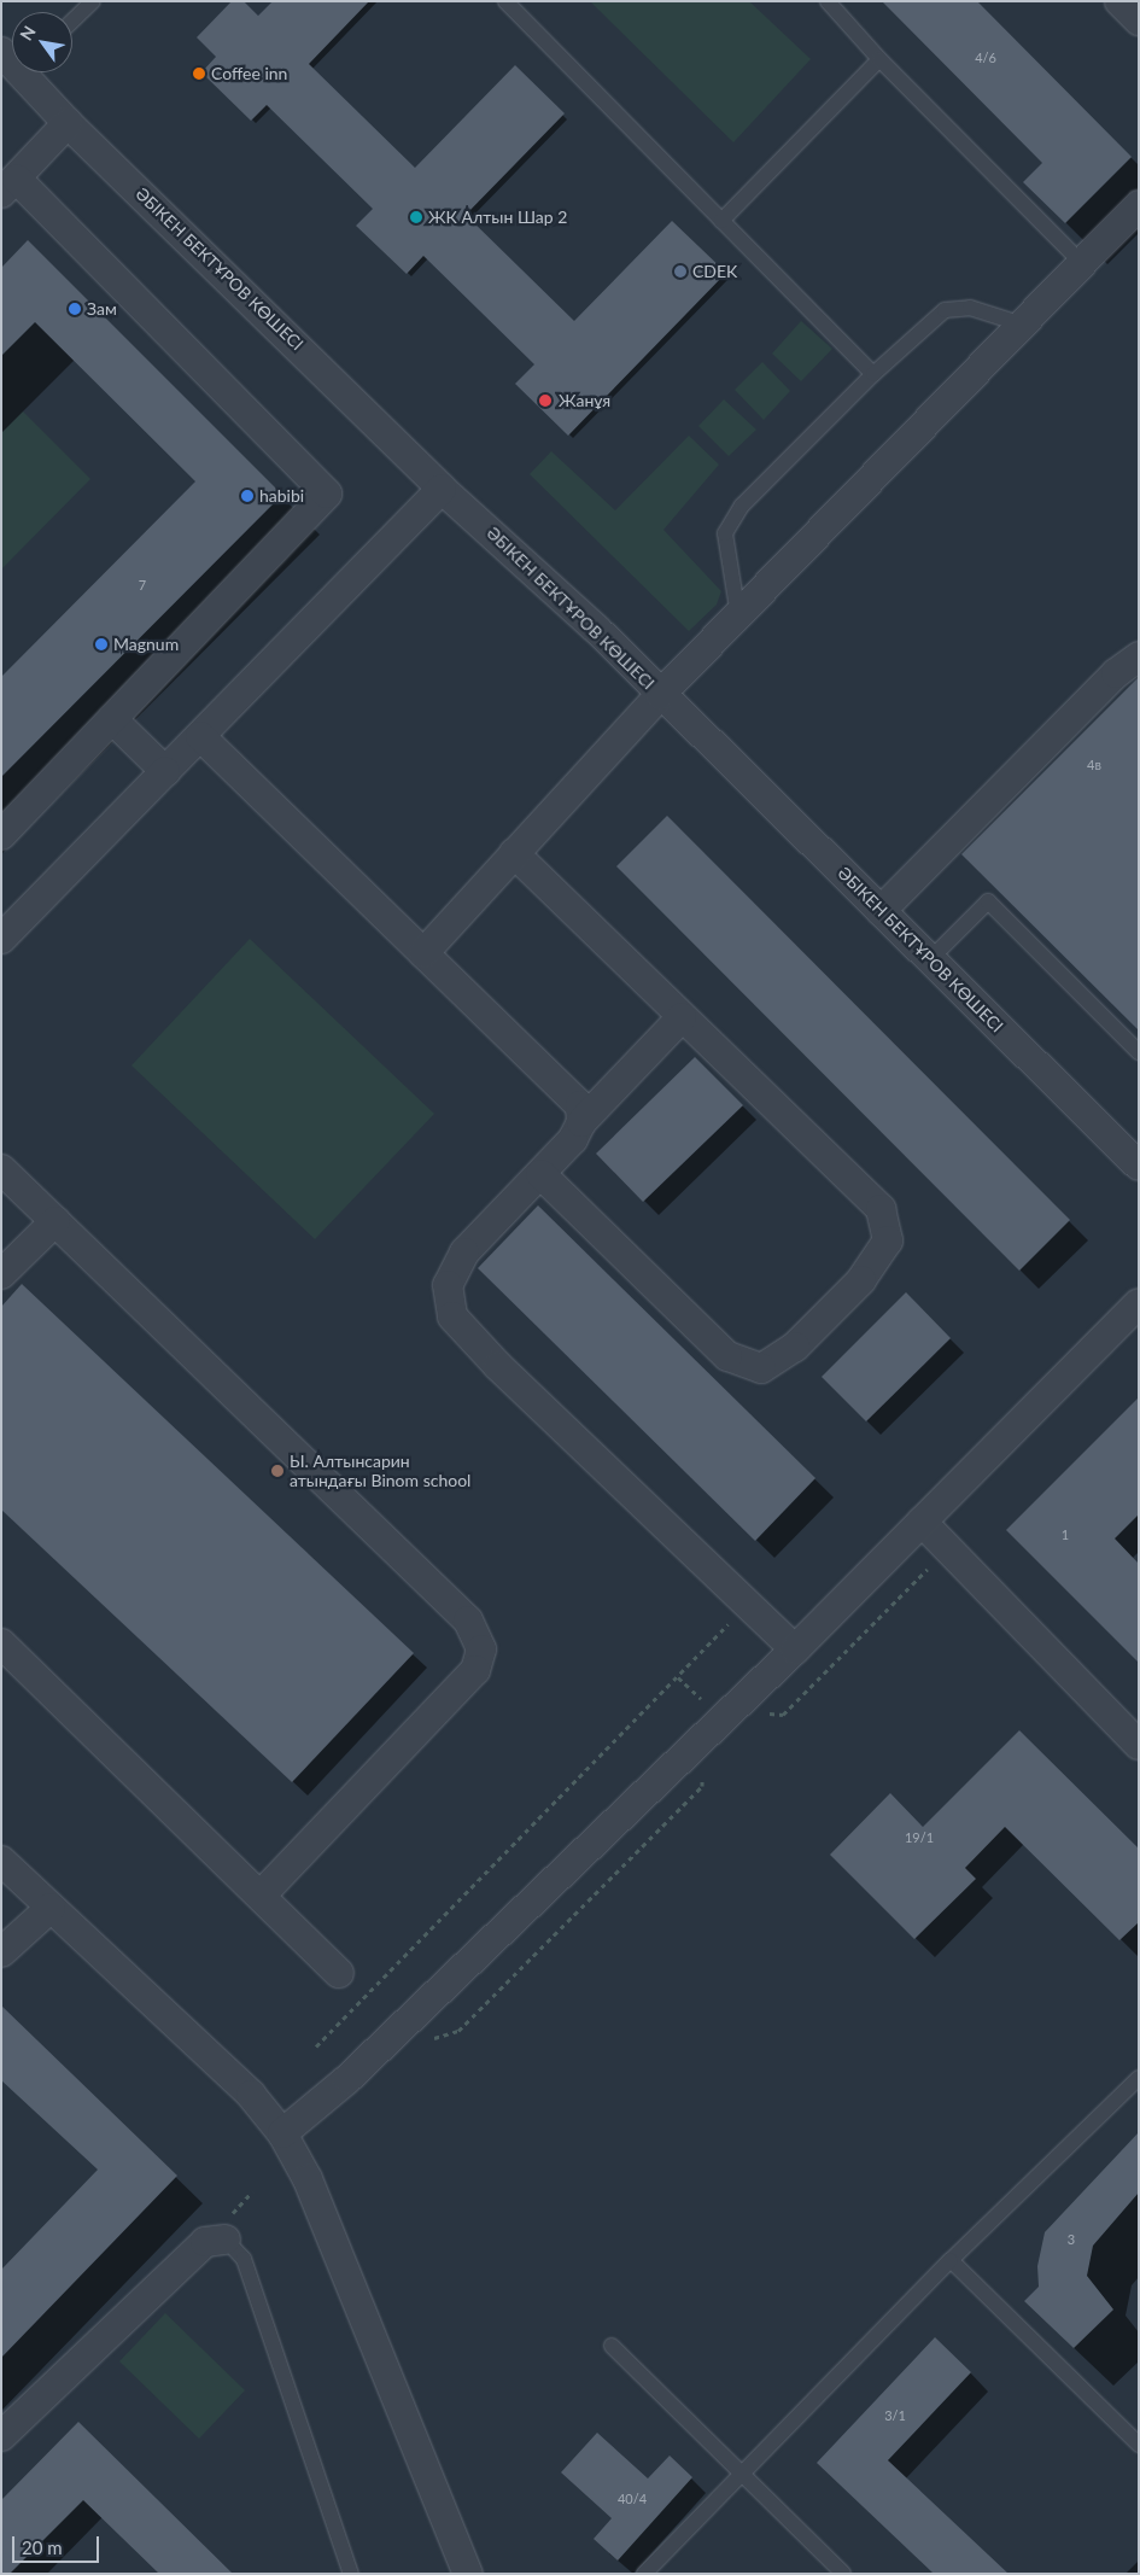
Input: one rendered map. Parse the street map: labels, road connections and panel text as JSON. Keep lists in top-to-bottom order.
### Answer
{
  "streets": {
    "street": ["ӘБІКЕН БЕКТҰРОВ КӨШЕСІ"]
  },
  "places": [
    "Coffee inn",
    "ЖК Алтын Шар 2",
    "CDEK",
    "Зам",
    "Жанұя",
    "habibi",
    "Magnum",
    "Ы. Алтынсарин атындағы Binom school"
  ],
  "house_numbers": [
    "4/6",
    "7",
    "4в",
    "1",
    "19/1",
    "3",
    "3/1",
    "40/4"
  ],
  "scale_bar": "20 m",
  "north": "top left"
}
